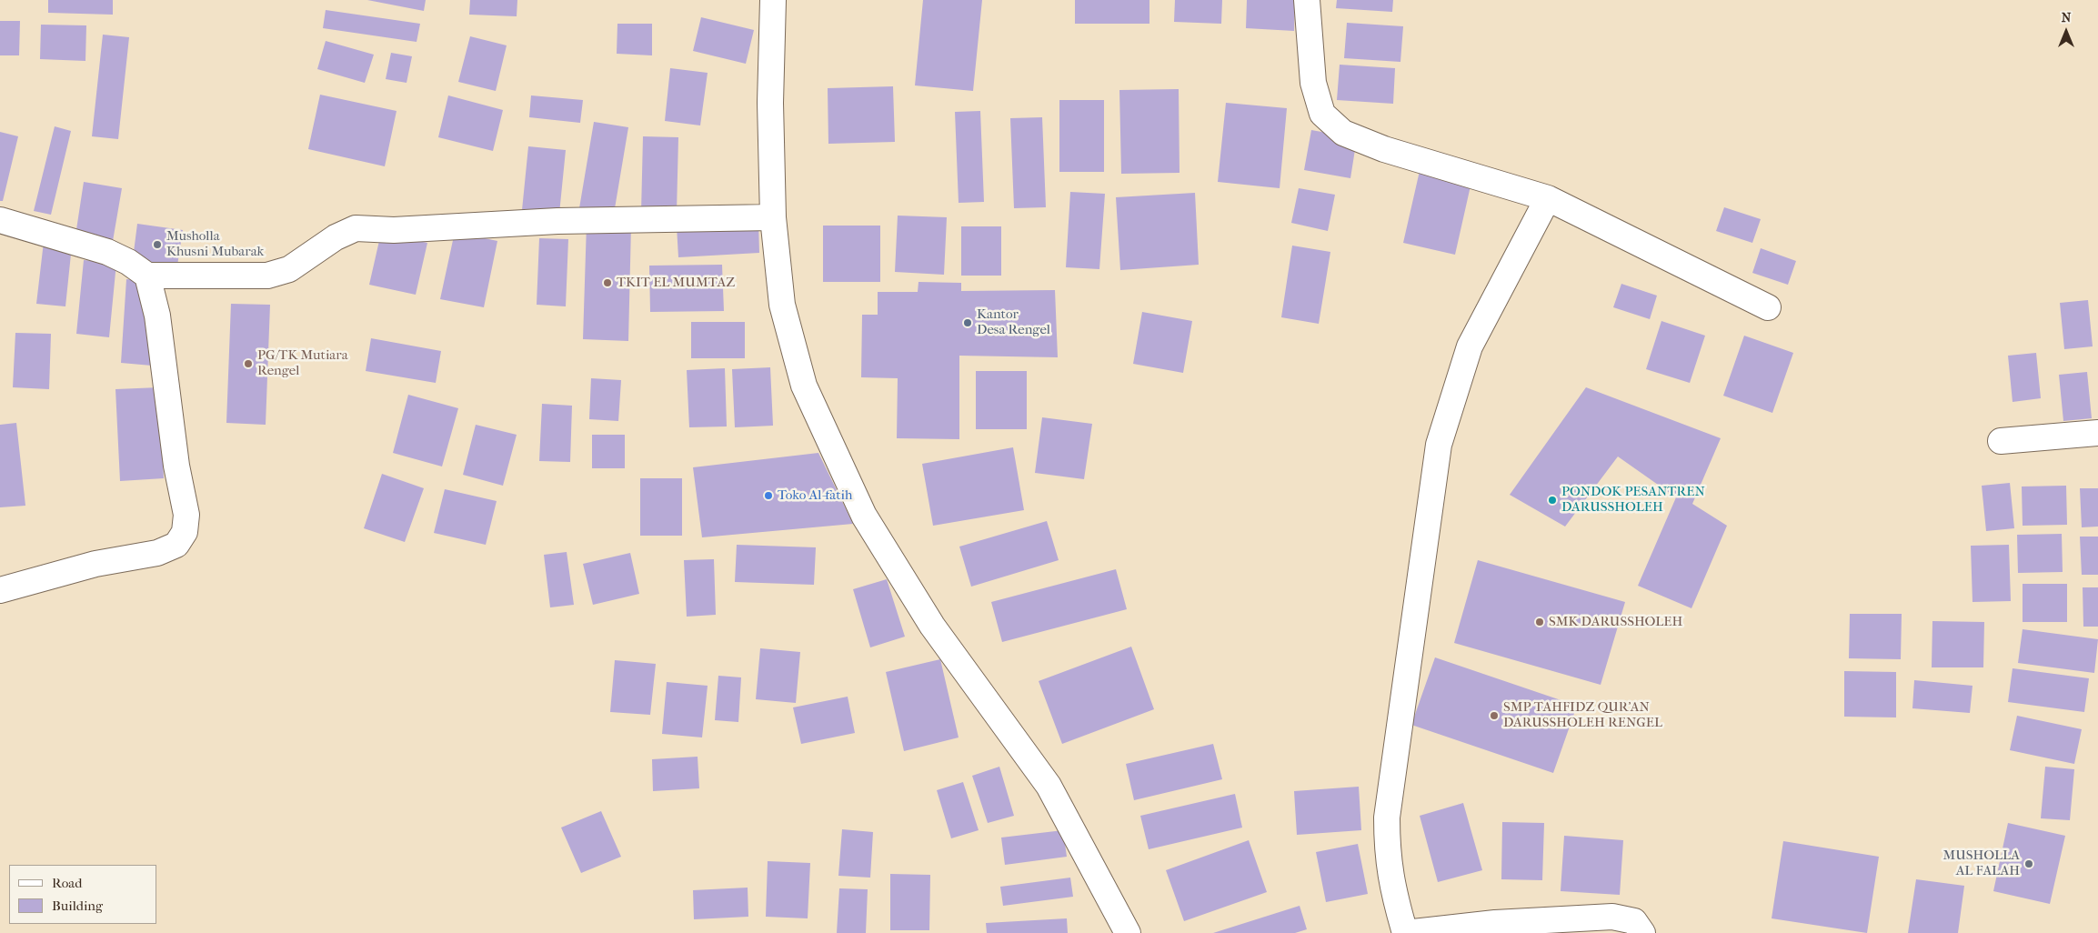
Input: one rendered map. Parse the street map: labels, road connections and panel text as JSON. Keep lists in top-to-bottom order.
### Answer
{
  "places": [
    "Musholla Khusni Mubarak",
    "TKIT EL MUMTAZ",
    "Kantor Desa Rengel",
    "PG/TK Mutiara Rengel",
    "Toko Al-fatih",
    "PONDOK PESANTREN DARUSSHOLEH",
    "SMK DARUSSHOLEH",
    "SMP TAHFIDZ QUR'AN DARUSSHOLEH RENGEL",
    "MUSHOLLA AL FALAH"
  ],
  "legend": ["Road", "Building"],
  "north": "top"
}
